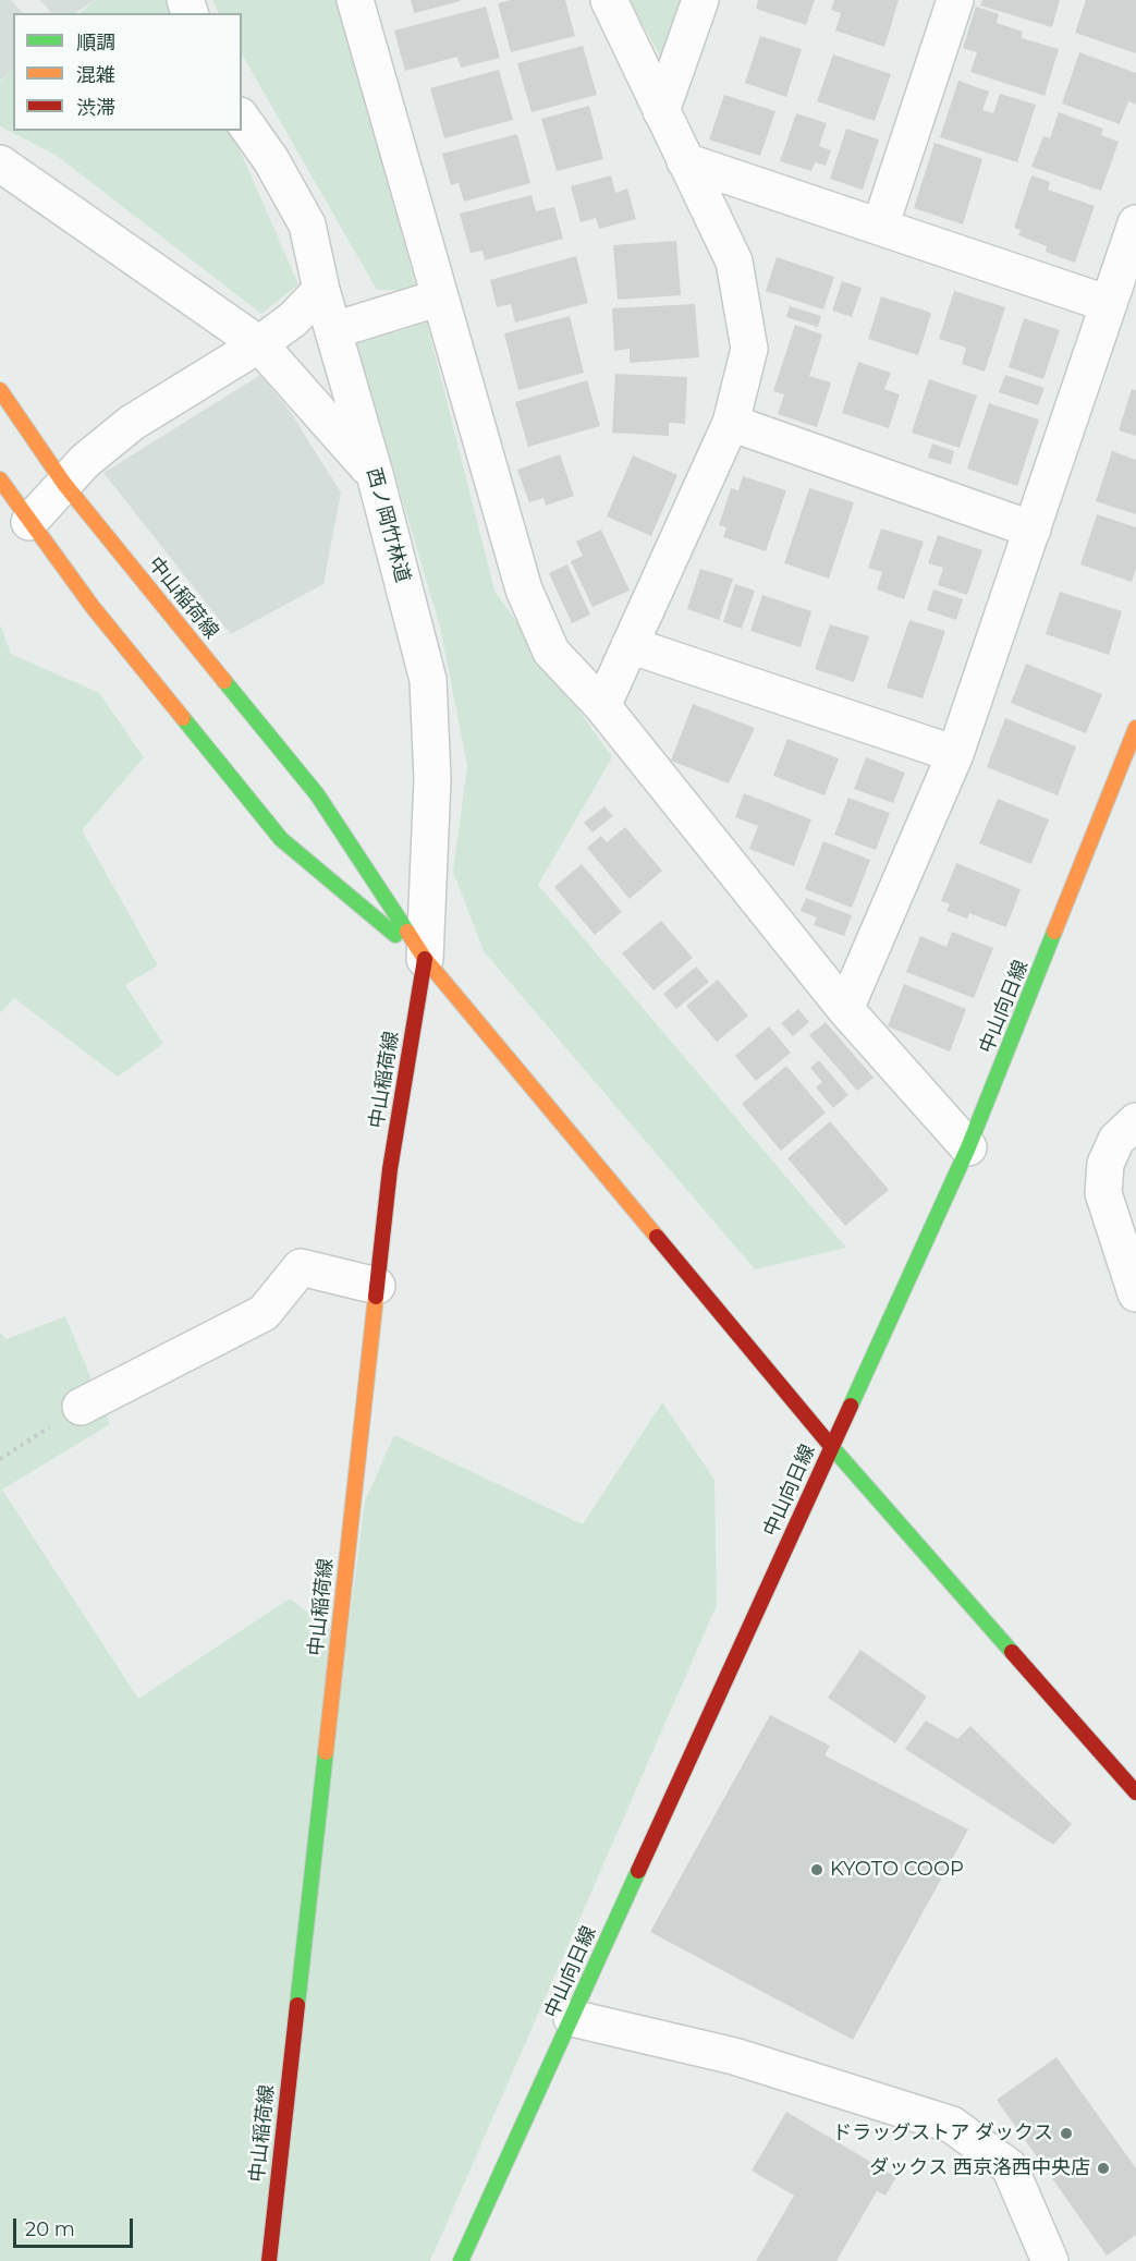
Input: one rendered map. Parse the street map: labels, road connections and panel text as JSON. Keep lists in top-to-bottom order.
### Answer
{
  "streets": {
    "main road": ["中山稲荷線", "中山向日線"],
    "street": ["西ノ岡竹林道"]
  },
  "crossings": [
    ["西ノ岡竹林道", "中山稲荷線"]
  ],
  "places": ["KYOTO COOP", "ドラッグストア ダックス", "ダックス 西京洛西中央店"],
  "legend": ["順調", "混雑", "渋滞"],
  "scale_bar": "20 m"
}
